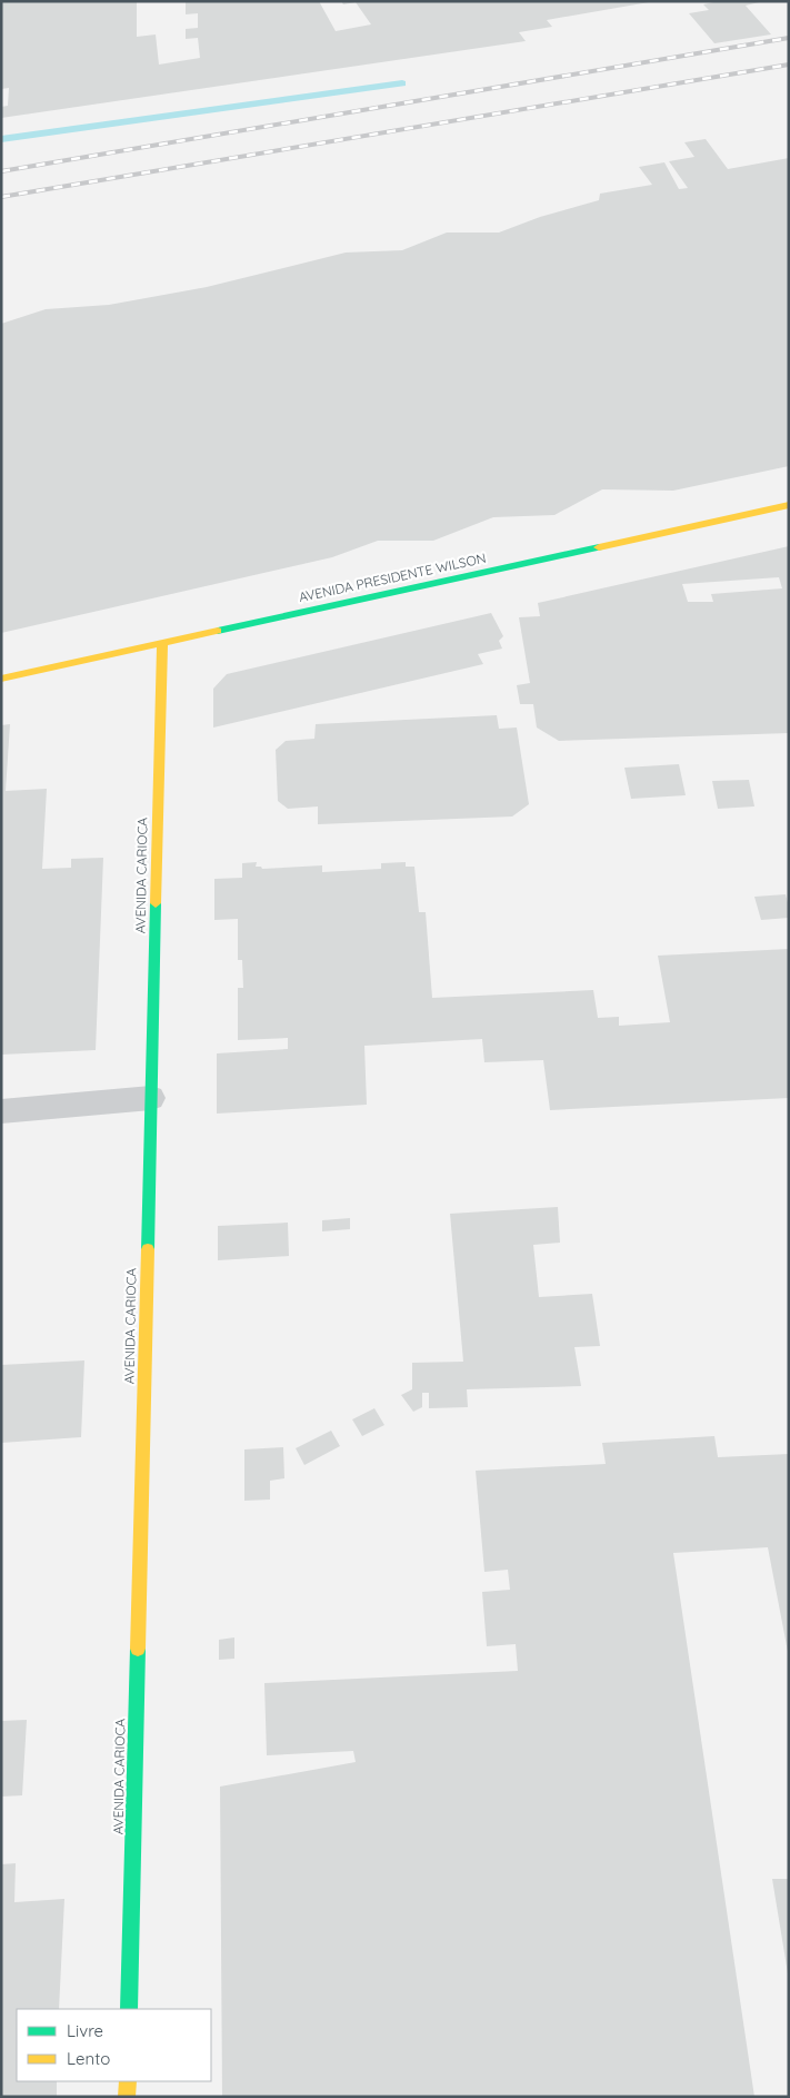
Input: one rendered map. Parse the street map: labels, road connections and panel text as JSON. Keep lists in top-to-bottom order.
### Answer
{
  "streets": {
    "street": ["AVENIDA PRESIDENTE WILSON", "AVENIDA CARIOCA"]
  },
  "crossings": [
    ["AVENIDA PRESIDENTE WILSON", "AVENIDA CARIOCA"]
  ],
  "legend": ["Livre", "Lento"]
}
